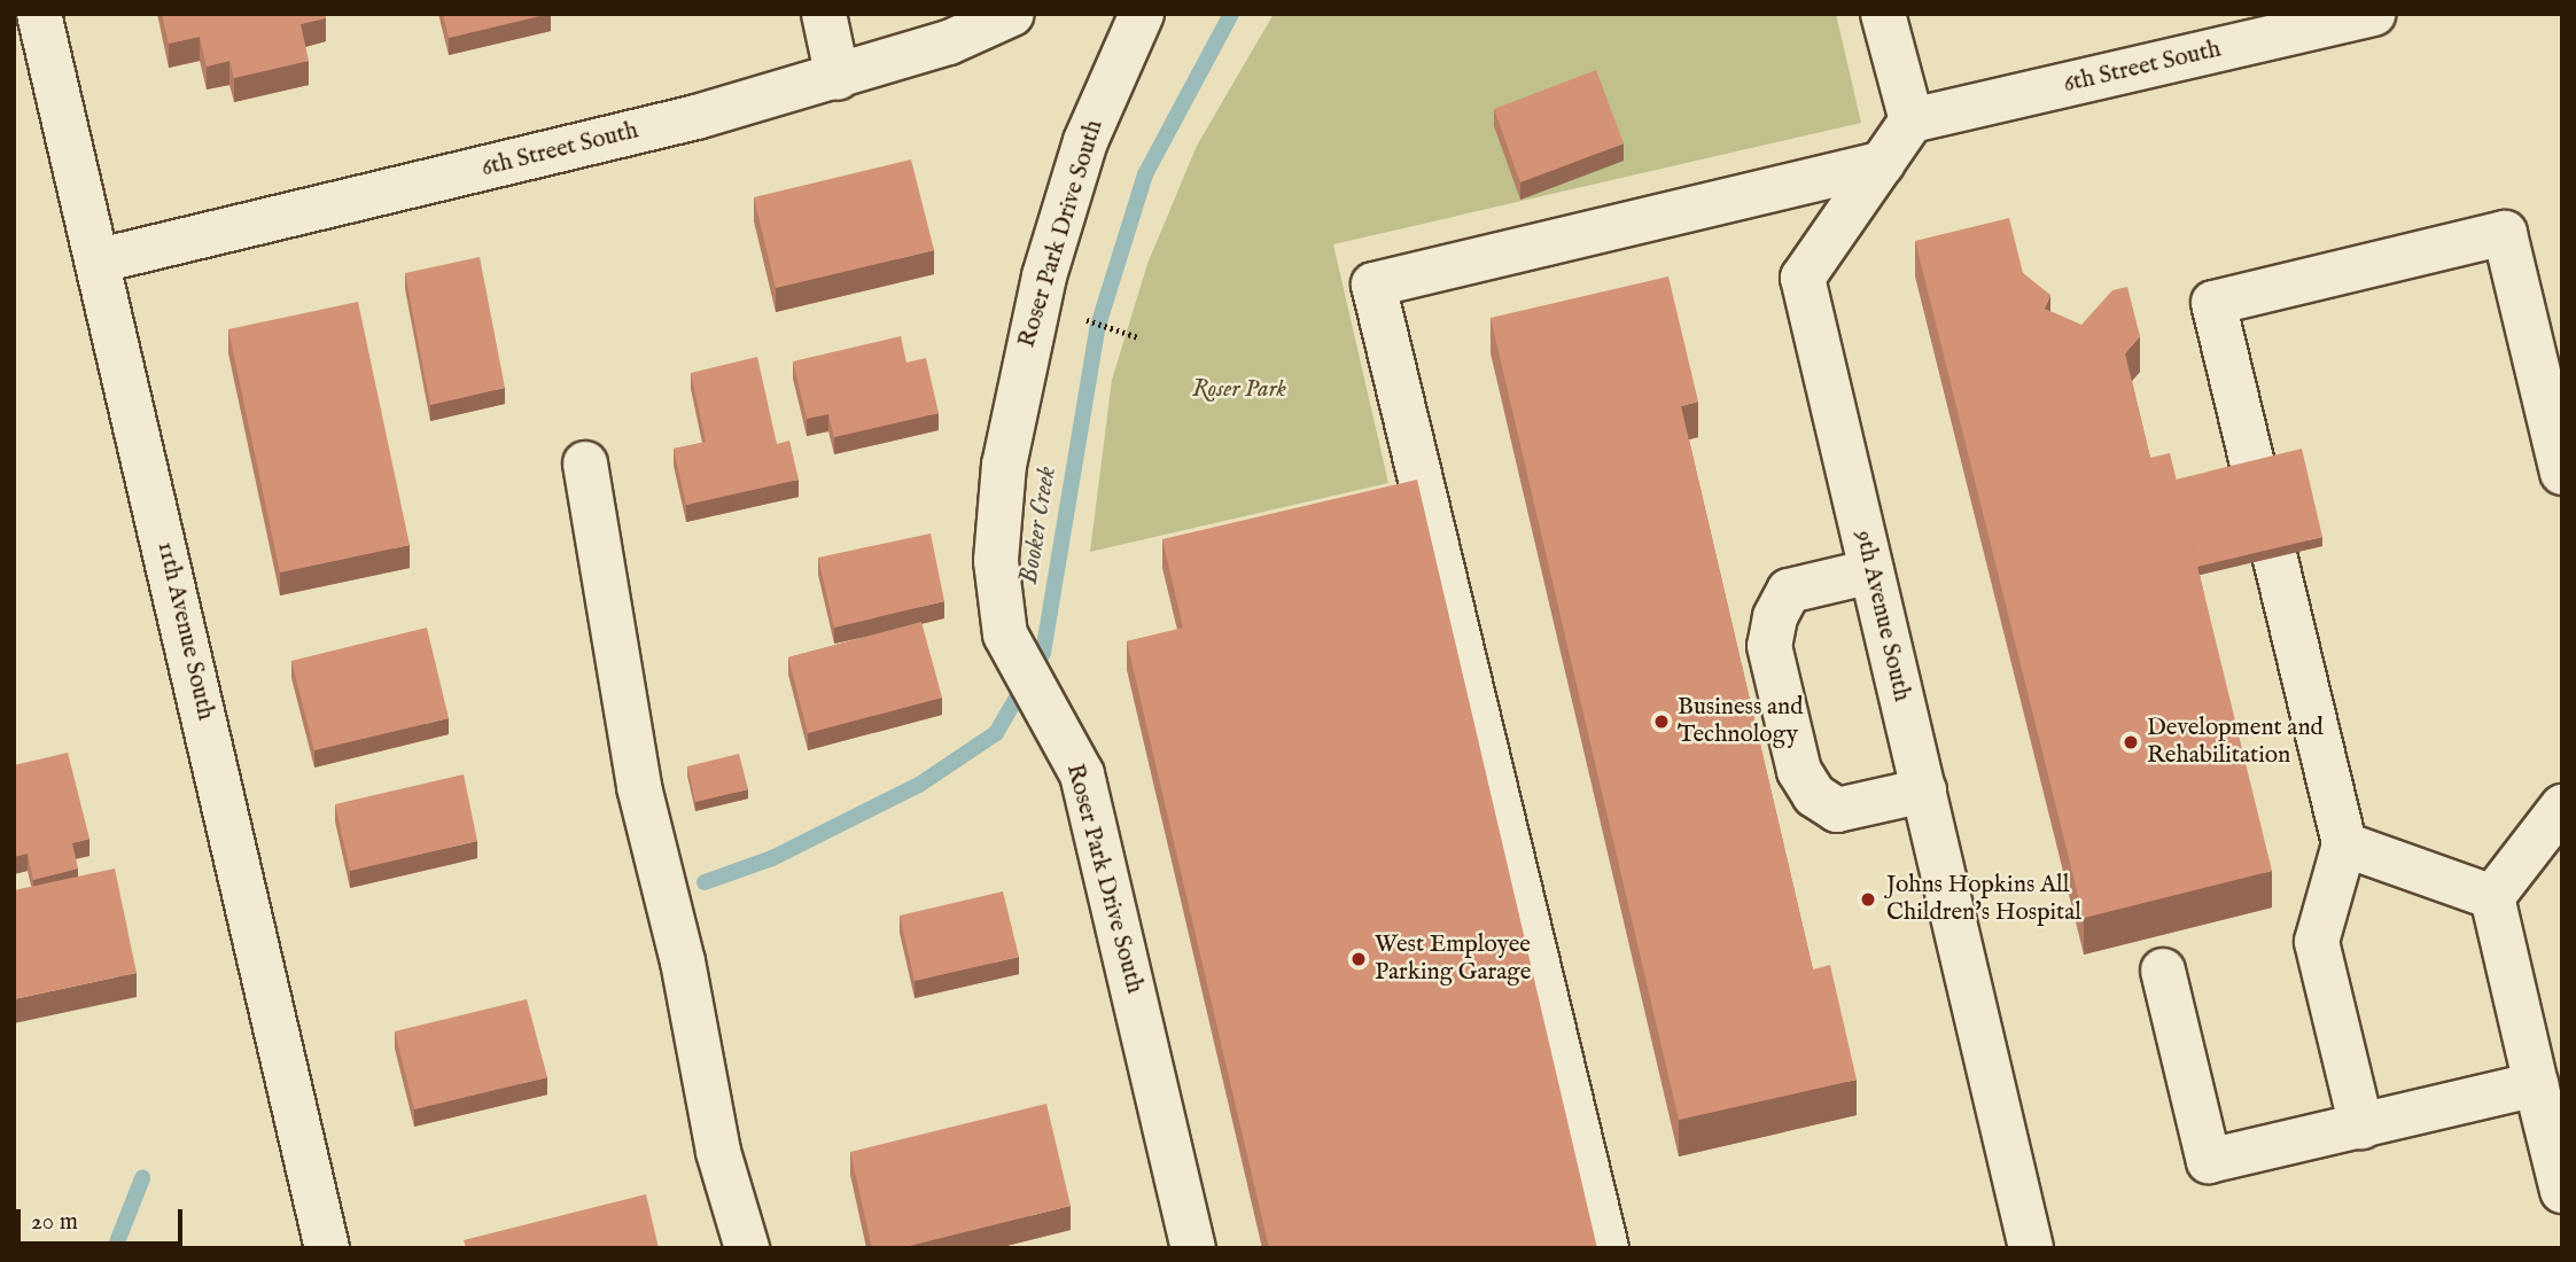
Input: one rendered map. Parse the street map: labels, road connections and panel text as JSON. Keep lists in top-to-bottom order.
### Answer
{
  "streets": {
    "street": [
      "6th Street South",
      "Roser Park Drive South",
      "9th Avenue South",
      "11th Avenue South"
    ]
  },
  "crossings": [
    ["6th Street South", "9th Avenue South"],
    ["6th Street South", "11th Avenue South"]
  ],
  "water": ["Booker Creek"],
  "parks": ["Roser Park"],
  "places": [
    "Business and Technology",
    "Development and Rehabilitation",
    "Johns Hopkins All Children's Hospital",
    "West Employee Parking Garage"
  ],
  "scale_bar": "20 m"
}
